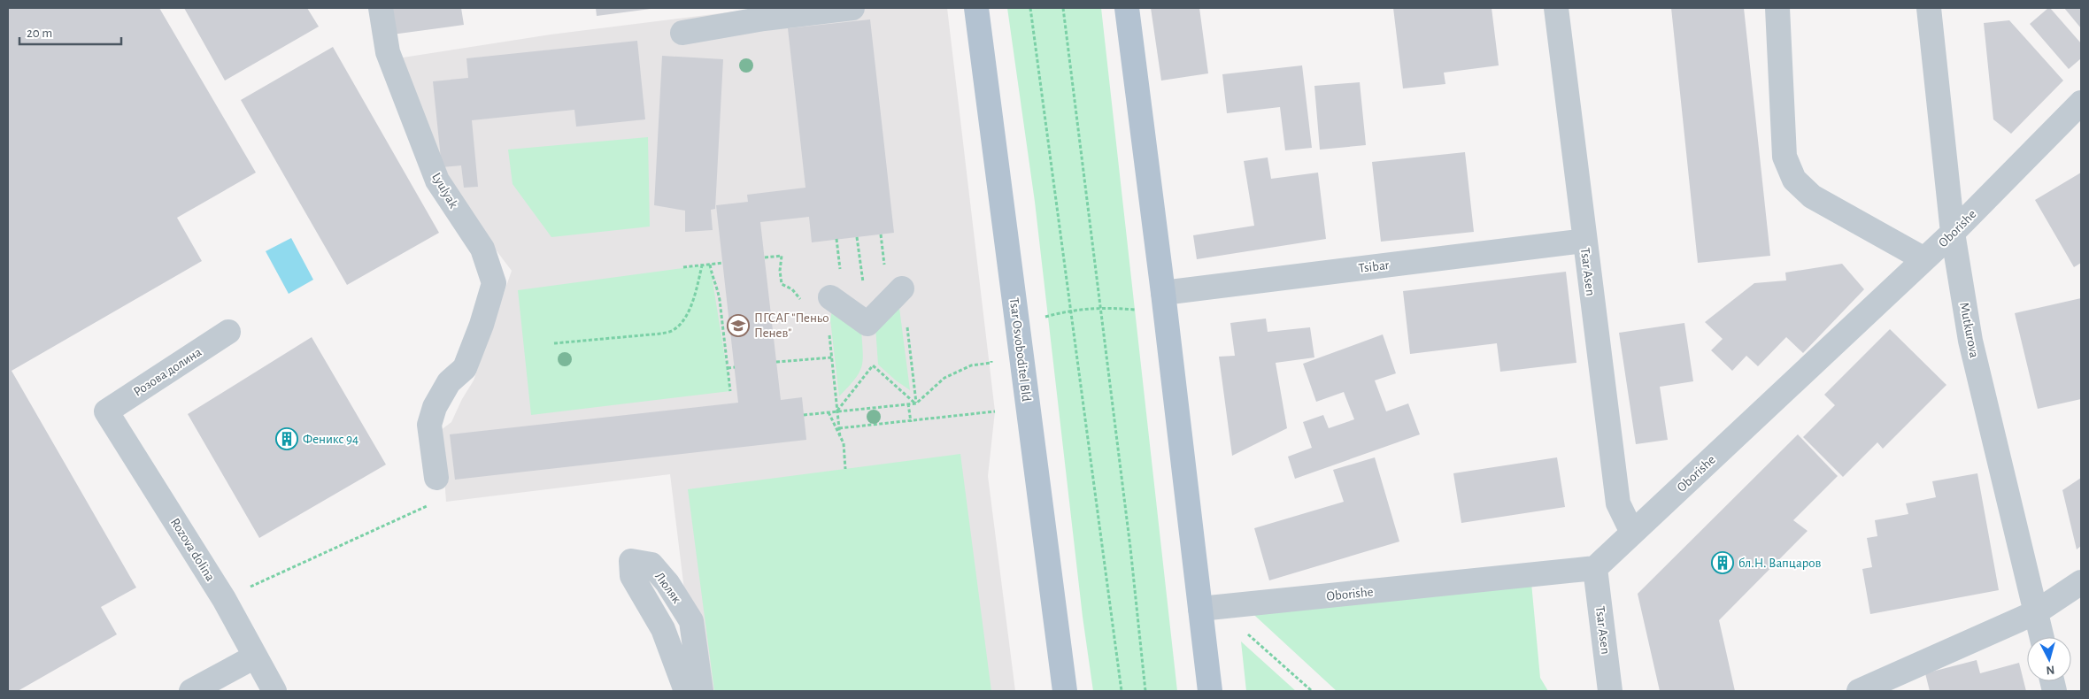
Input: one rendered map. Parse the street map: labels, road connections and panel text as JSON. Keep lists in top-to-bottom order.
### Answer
{
  "streets": {
    "main road": ["Tsar Osvoboditel Bld"],
    "street": [
      "Lyulyak",
      "Oborishe",
      "Tsibar",
      "Tsar Asen",
      "Mutkurova",
      "Розова долина",
      "Rozova dolina",
      "Люляк"
    ]
  },
  "crossings": [
    ["Oborishe", "Tsar Asen"],
    ["Oborishe", "Mutkurova"],
    ["Tsibar", "Tsar Asen"],
    ["Розова долина", "Rozova dolina"]
  ],
  "places": {
    "school or university": ["ПГСАГ \"Пеньо Пенев\""],
    "building": ["Феникс 94", "бл.Н. Вапцаров"]
  },
  "scale_bar": "20 m",
  "north": "bottom"
}
